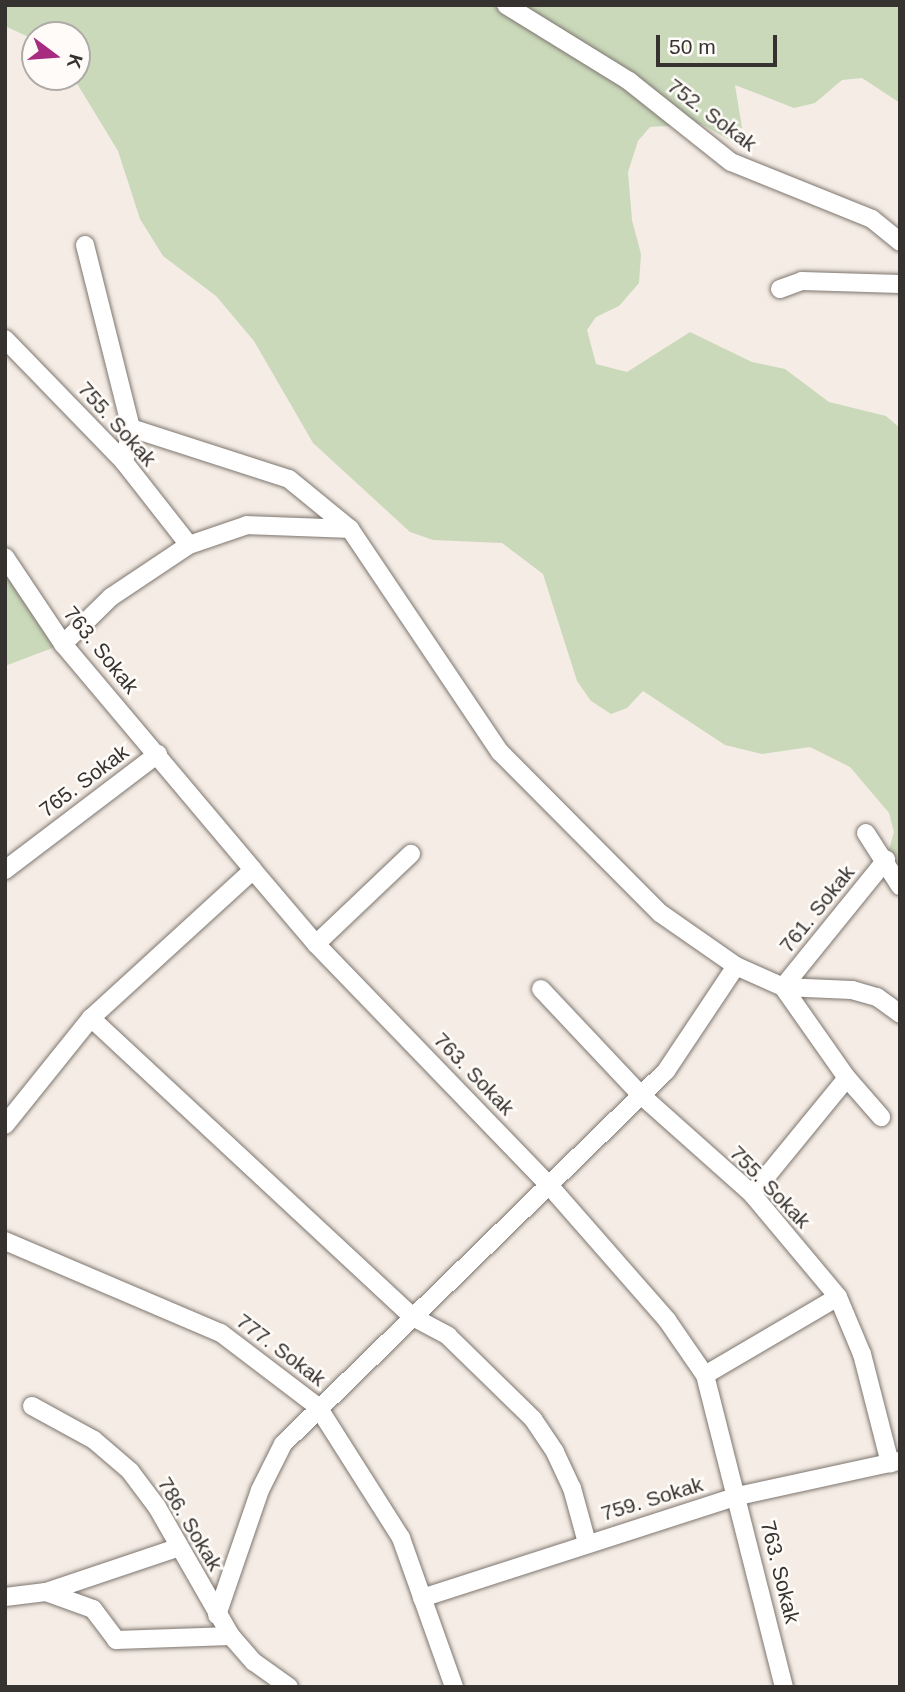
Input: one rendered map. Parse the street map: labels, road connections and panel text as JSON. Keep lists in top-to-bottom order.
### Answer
{
  "streets": {
    "street": [
      "752. Sokak",
      "755. Sokak",
      "763. Sokak",
      "765. Sokak",
      "761. Sokak",
      "777. Sokak",
      "759. Sokak",
      "786. Sokak"
    ]
  },
  "crossings": [
    ["755. Sokak", "759. Sokak"],
    ["763. Sokak", "765. Sokak"],
    ["763. Sokak", "759. Sokak"],
    ["777. Sokak", "759. Sokak"]
  ],
  "scale_bar": "50 m",
  "north": "right"
}
